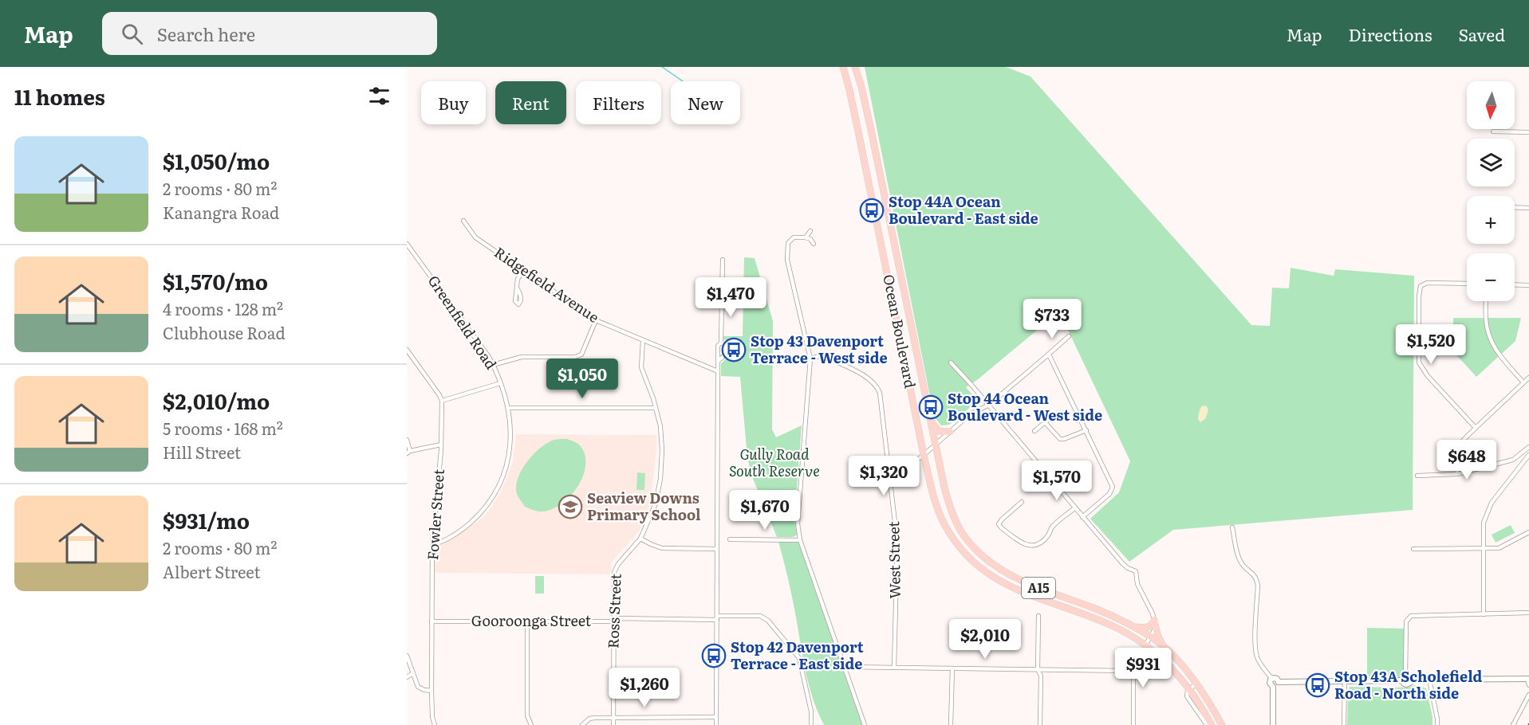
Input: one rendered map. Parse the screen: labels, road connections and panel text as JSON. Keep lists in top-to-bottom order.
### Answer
{
  "streets": {
    "main road": ["Ocean Boulevard", "A15"],
    "street": [
      "Ridgefield Avenue",
      "Greenfield Road",
      "Fowler Street",
      "West Street",
      "Ross Street",
      "Gooroonga Street"
    ]
  },
  "crossings": [
    ["Ridgefield Avenue", "Ross Street"],
    ["Greenfield Road", "Fowler Street"],
    ["Fowler Street", "Gooroonga Street"],
    ["Ross Street", "Gooroonga Street"]
  ],
  "parks": ["Gully Road South Reserve"],
  "places": {
    "bus stop": [
      "Stop 44A Ocean Boulevard - East side",
      "Stop 43 Davenport Terrace - West side",
      "Stop 44 Ocean Boulevard - West side",
      "Stop 42 Davenport Terrace - East side",
      "Stop 43A Scholefield Road - North side"
    ],
    "school or university": ["Seaview Downs Primary School"]
  },
  "north": "bottom",
  "page": {
    "header": "Map",
    "search": "Search here",
    "nav": ["Map", "Directions", "Saved"],
    "heading": "11 homes",
    "map_buttons": ["+", "−"],
    "chip": [
      "Buy",
      "Rent",
      "Filters",
      "New"
    ],
    "list": [
      {
        "name": "$1,050/mo",
        "note": "2 rooms · 80 m² · Kanangra Road"
      },
      {
        "name": "$1,570/mo",
        "note": "4 rooms · 128 m² · Clubhouse Road"
      },
      {
        "name": "$2,010/mo",
        "note": "5 rooms · 168 m² · Hill Street"
      },
      {
        "name": "$931/mo",
        "note": "2 rooms · 80 m² · Albert Street"
      }
    ],
    "price": [
      "$1,470",
      "$733",
      "$1,520",
      "$1,050",
      "$648",
      "$1,320",
      "$1,570",
      "$1,670",
      "$2,010",
      "$931",
      "$1,260"
    ]
  }
}
